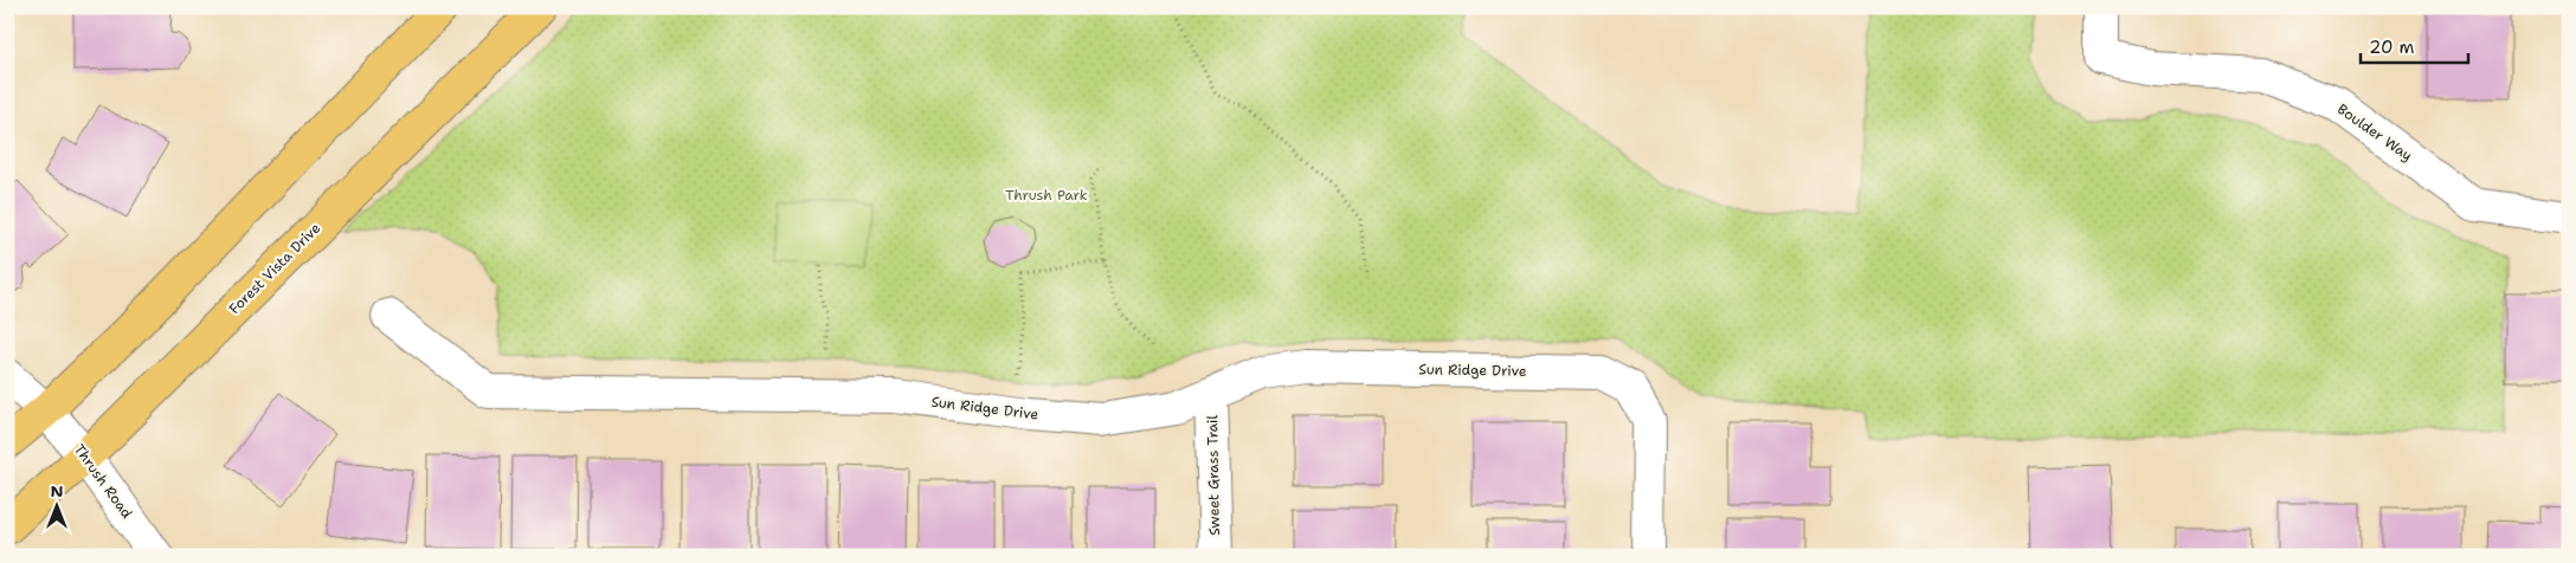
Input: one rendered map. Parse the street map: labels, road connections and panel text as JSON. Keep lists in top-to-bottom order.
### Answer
{
  "streets": {
    "main road": ["Forest Vista Drive"],
    "street": [
      "Boulder Way",
      "Sun Ridge Drive",
      "Sweet Grass Trail",
      "Thrush Road"
    ]
  },
  "crossings": [
    ["Forest Vista Drive", "Thrush Road"],
    ["Sun Ridge Drive", "Sweet Grass Trail"]
  ],
  "parks": ["Thrush Park"],
  "scale_bar": "20 m",
  "north": "top"
}
